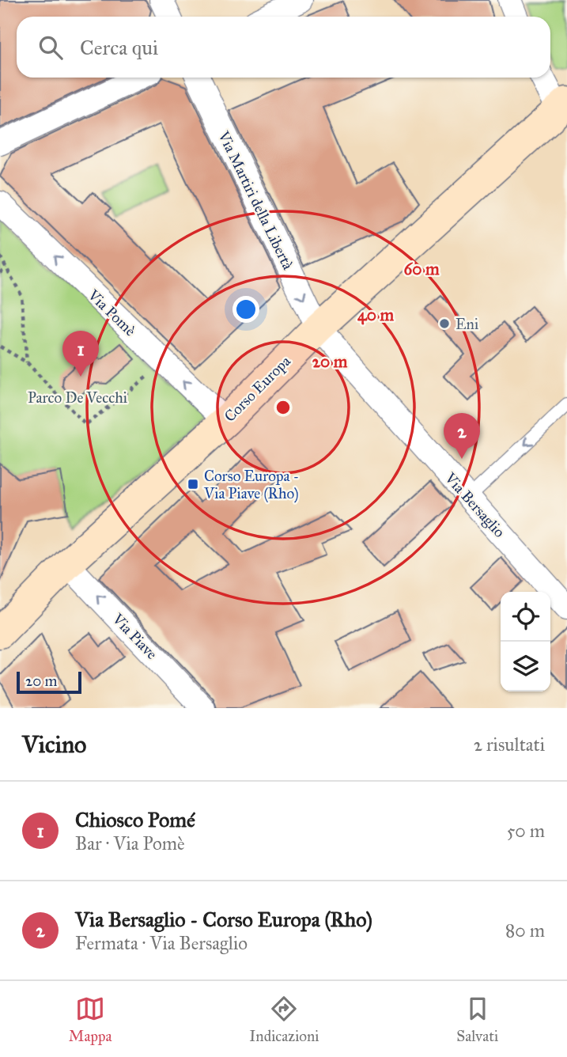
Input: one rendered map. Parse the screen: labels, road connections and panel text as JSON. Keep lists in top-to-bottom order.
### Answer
{
  "streets": {
    "main road": ["Corso Europa"],
    "street": [
      "Via Martiri della Libertà",
      "Via Pomè",
      "Via Bersaglio",
      "Via Piave"
    ]
  },
  "crossings": [
    ["Via Martiri della Libertà", "Corso Europa"],
    ["Via Martiri della Libertà", "Via Bersaglio"],
    ["Via Pomè", "Corso Europa"],
    ["Corso Europa", "Via Bersaglio"],
    ["Corso Europa", "Via Piave"]
  ],
  "one_way": ["Via Martiri della Libertà", "Via Pomè", "Via Piave"],
  "parks": ["Parco De Vecchi"],
  "places": {
    "other": ["Eni"],
    "transit": ["Corso Europa - Via Piave (Rho)"]
  },
  "scale_bar": "20 m",
  "page": {
    "search": "Cerca qui",
    "pins": ["1", "2"],
    "scale": "20 m",
    "heading": ["Vicino", "2 risultati"],
    "list": [
      {
        "mark": "1",
        "name": "Chiosco Pomé",
        "note": "Bar · Via Pomè",
        "value": "50 m"
      },
      {
        "mark": "2",
        "name": "Via Bersaglio - Corso Europa (Rho)",
        "note": "Fermata · Via Bersaglio",
        "value": "80 m"
      }
    ],
    "nav": ["Mappa", "Indicazioni", "Salvati"]
  },
  "rings": ["60 m", "40 m", "20 m"]
}
